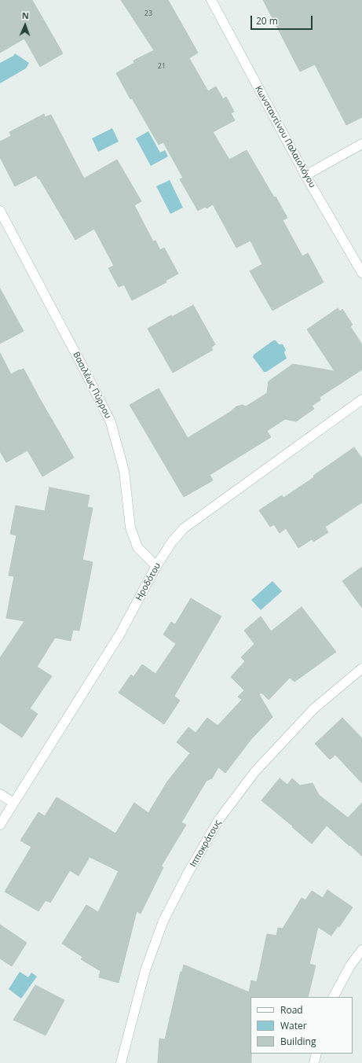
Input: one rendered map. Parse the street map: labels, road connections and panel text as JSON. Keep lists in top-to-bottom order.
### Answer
{
  "streets": {
    "street": [
      "Κωνσταντίνου Παλαιολόγου",
      "Βασιλέως Πύρρου",
      "Ηροδότου",
      "Ιπποκράτους"
    ]
  },
  "crossings": [
    ["Βασιλέως Πύρρου", "Ηροδότου"]
  ],
  "house_numbers": ["23", "21"],
  "legend": ["Road", "Water", "Building"],
  "scale_bar": "20 m",
  "north": "top"
}
